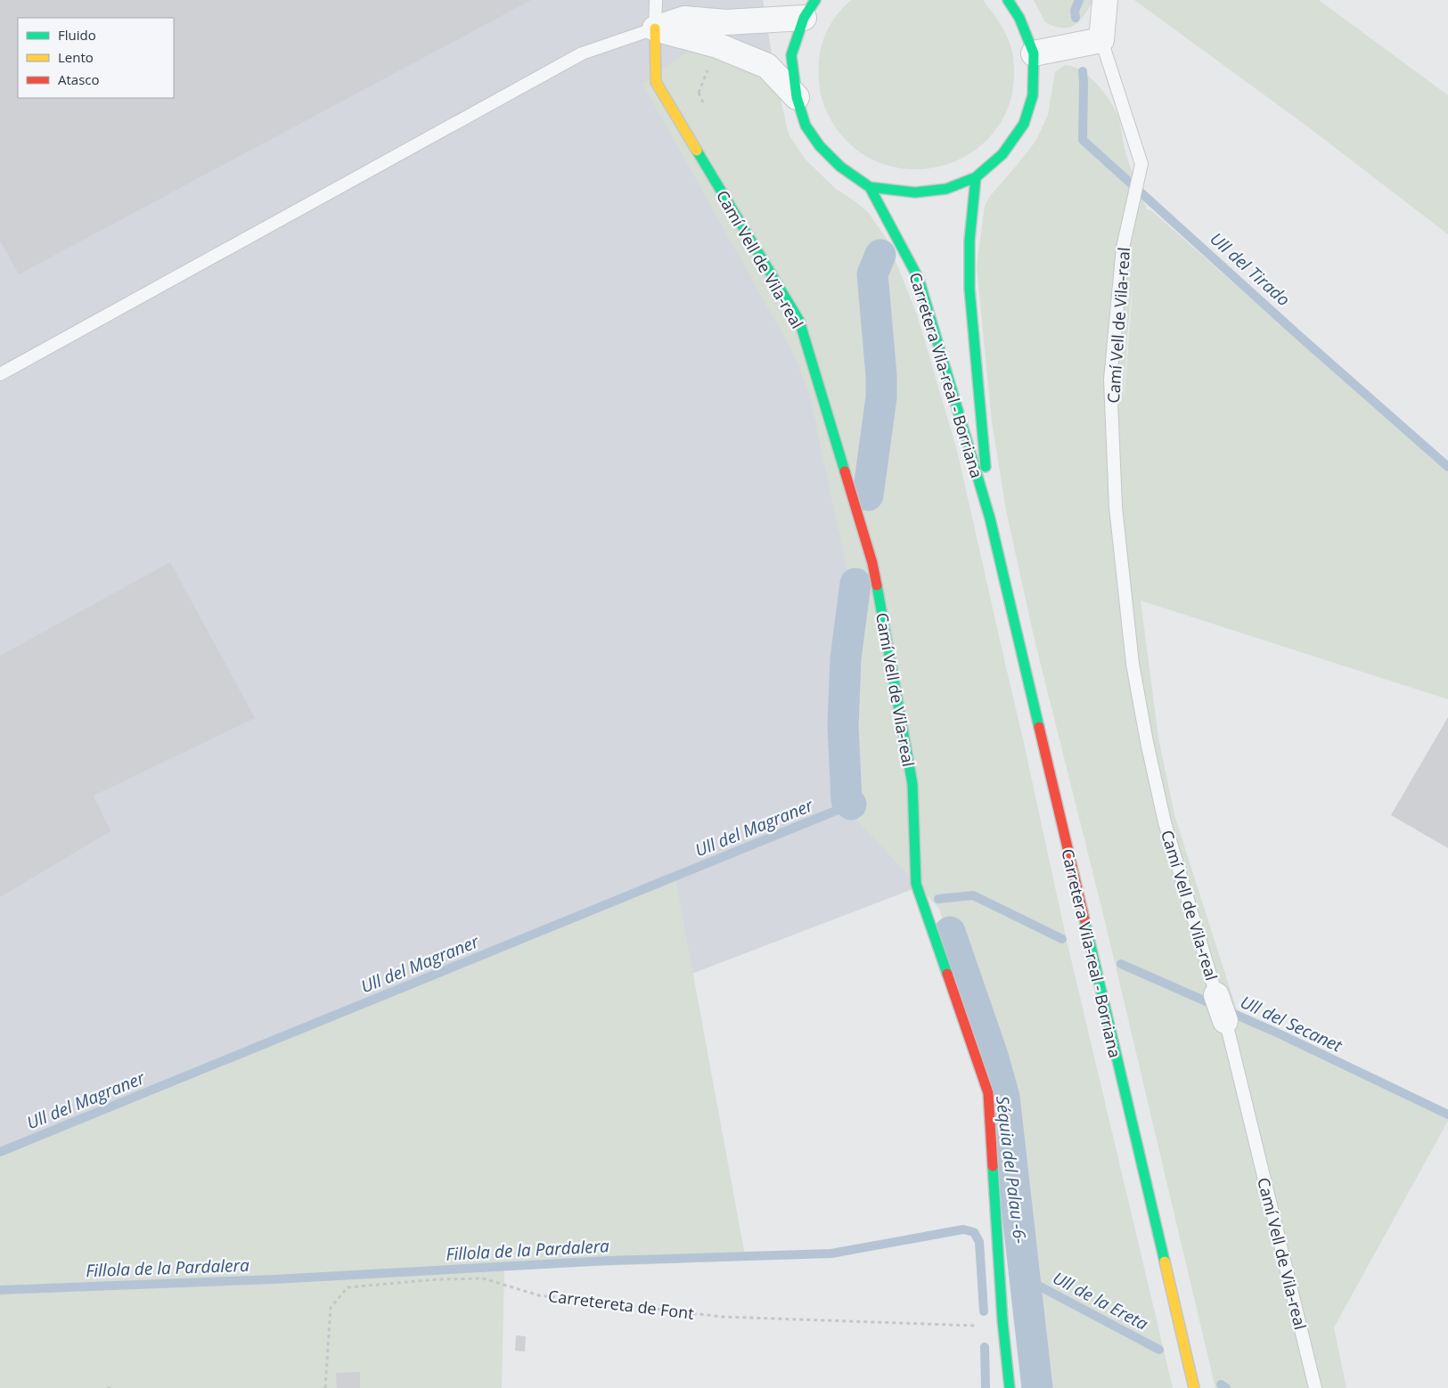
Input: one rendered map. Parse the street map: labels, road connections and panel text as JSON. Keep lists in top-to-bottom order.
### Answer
{
  "streets": {
    "main road": ["Camí Vell de Vila-real", "Carretera Vila-real - Borriana"],
    "path": ["Carretereta de Font"]
  },
  "crossings": [
    ["Camí Vell de Vila-real", "Carretereta de Font"]
  ],
  "water": [
    "Ull del Tirado",
    "Ull del Magraner",
    "Ull del Secanet",
    "Séquia del Palau -6-",
    "Fillola de la Pardalera",
    "Ull de la Ereta"
  ],
  "legend": ["Fluido", "Lento", "Atasco"]
}
